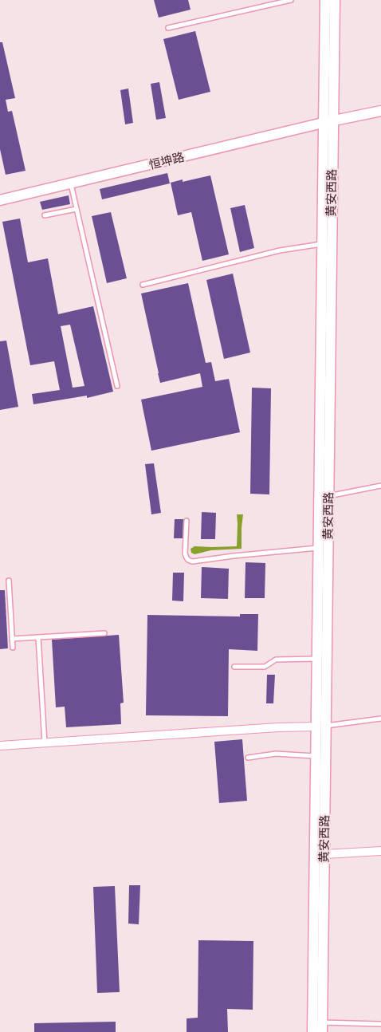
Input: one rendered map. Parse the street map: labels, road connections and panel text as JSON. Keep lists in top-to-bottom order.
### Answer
{
  "streets": {
    "street": ["恒坤路", "黄安西路"]
  },
  "crossings": [
    ["恒坤路", "黄安西路"]
  ]
}
